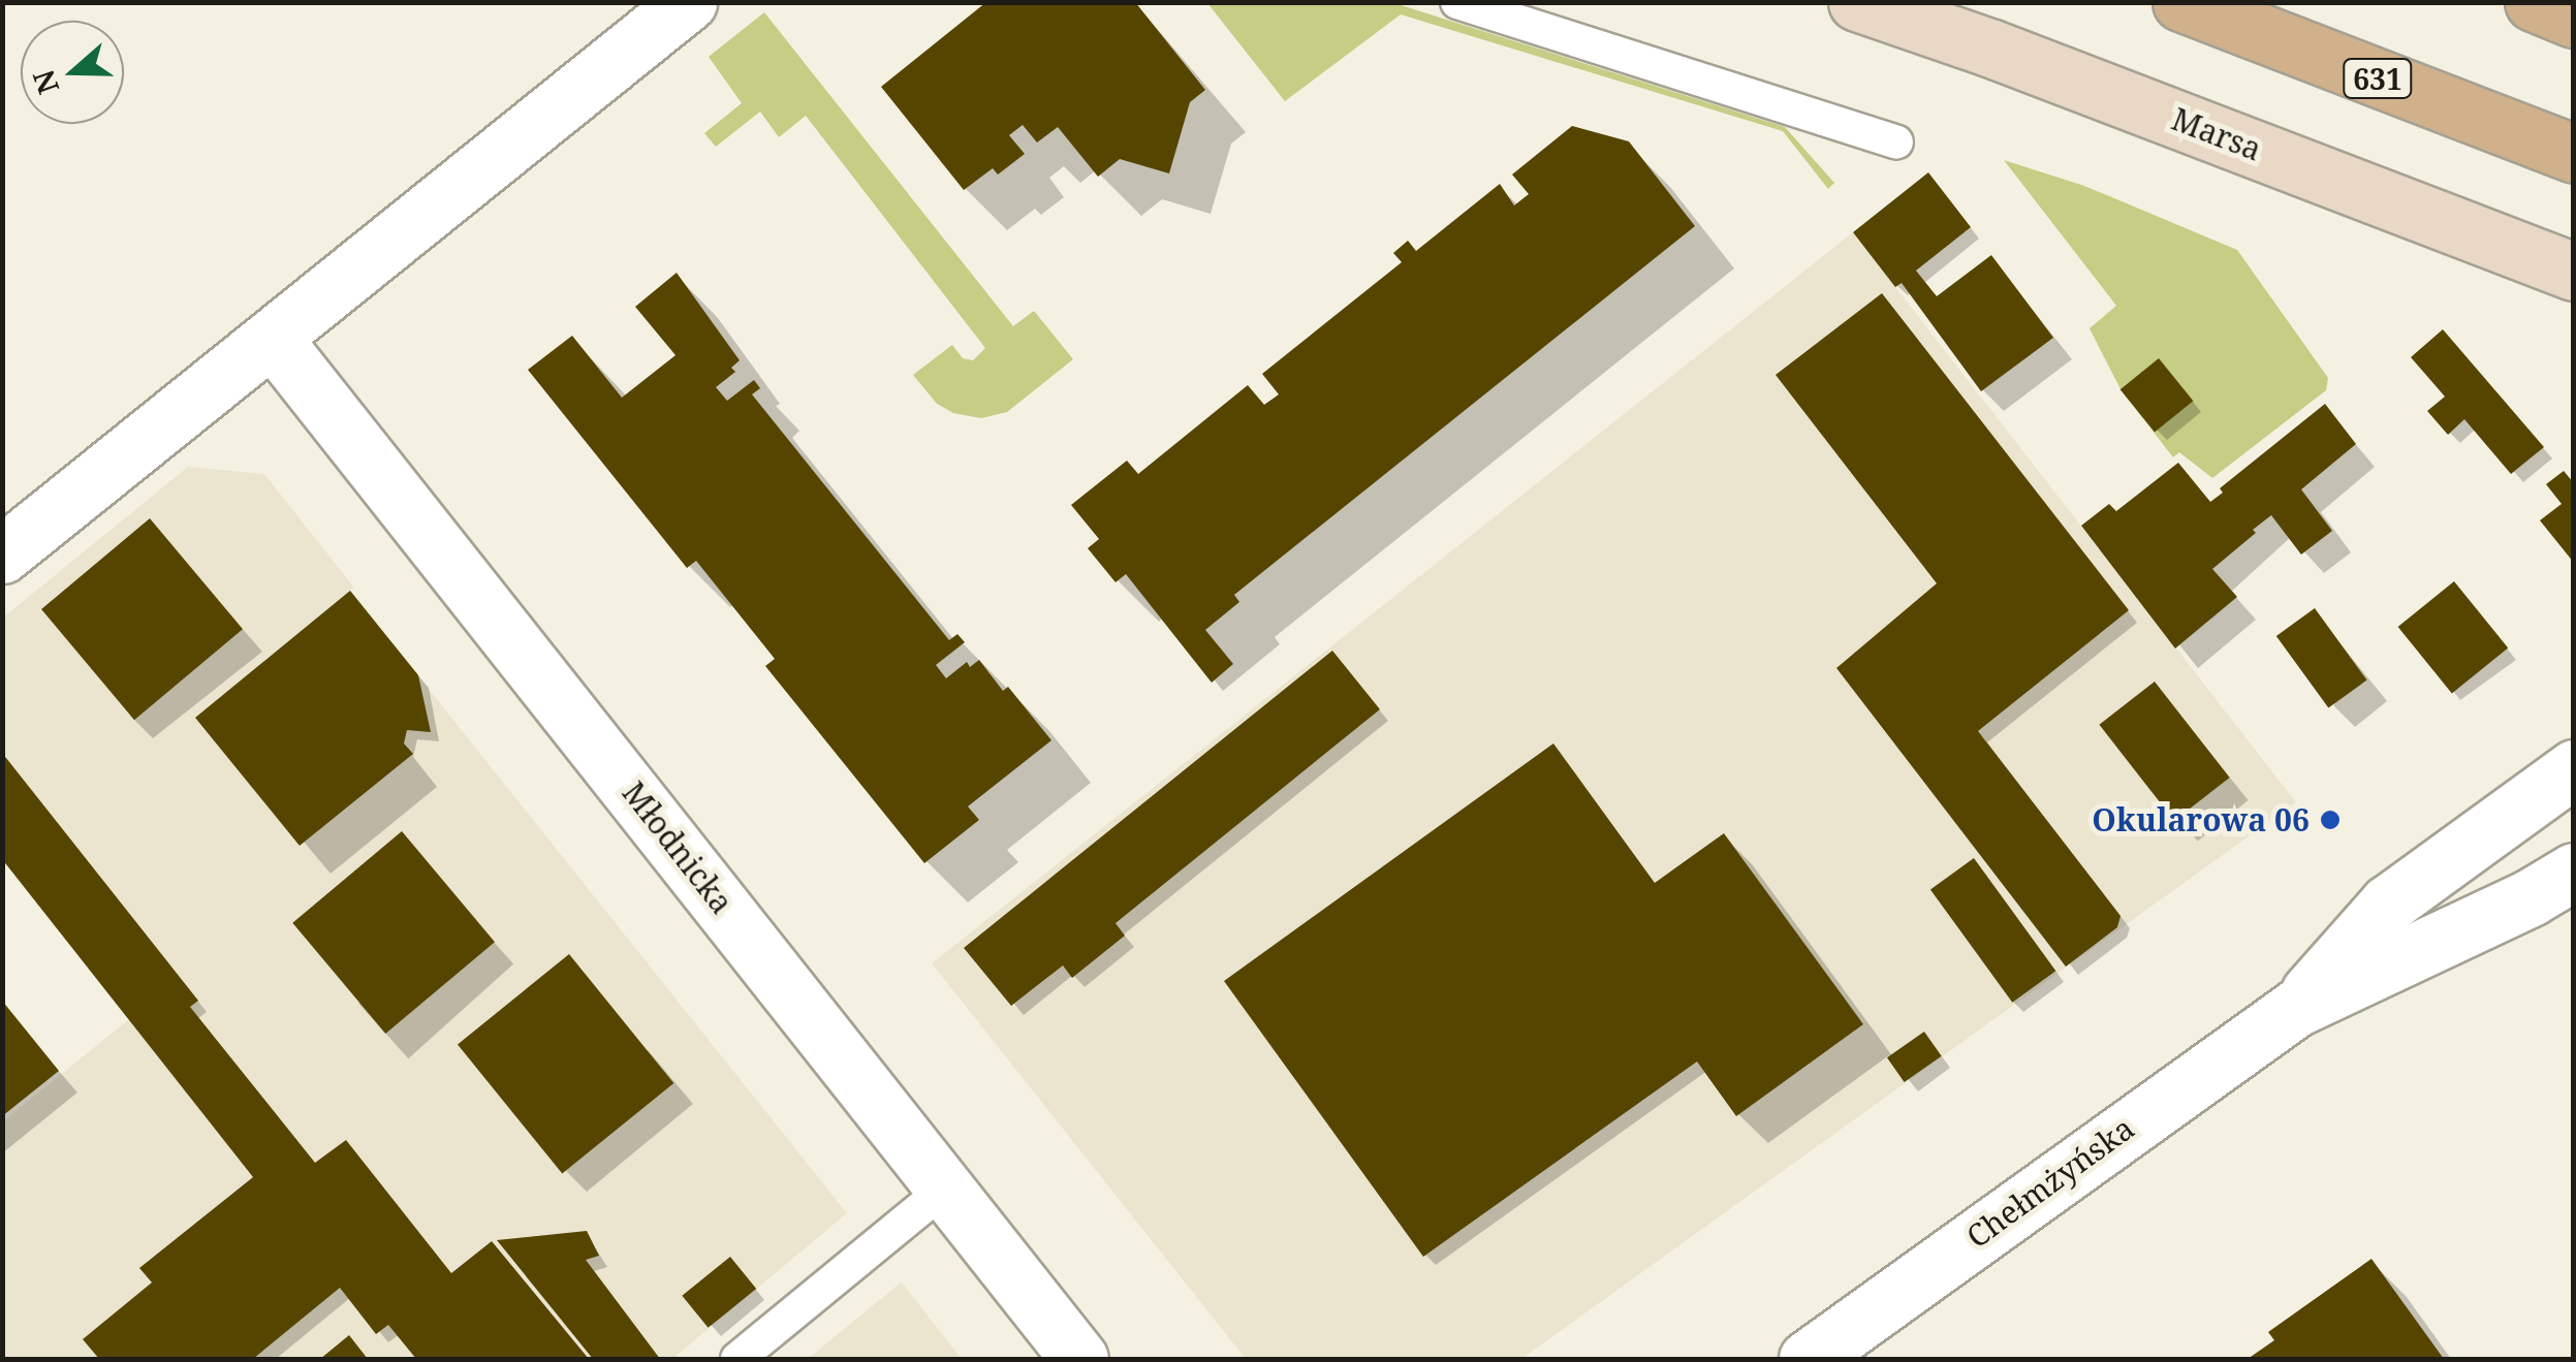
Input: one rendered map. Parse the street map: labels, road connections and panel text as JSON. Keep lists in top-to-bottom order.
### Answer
{
  "streets": {
    "main road": ["631", "Marsa"],
    "street": ["Młodnicka", "Chełmżyńska"]
  },
  "places": ["Okularowa 06"],
  "north": "left"
}
